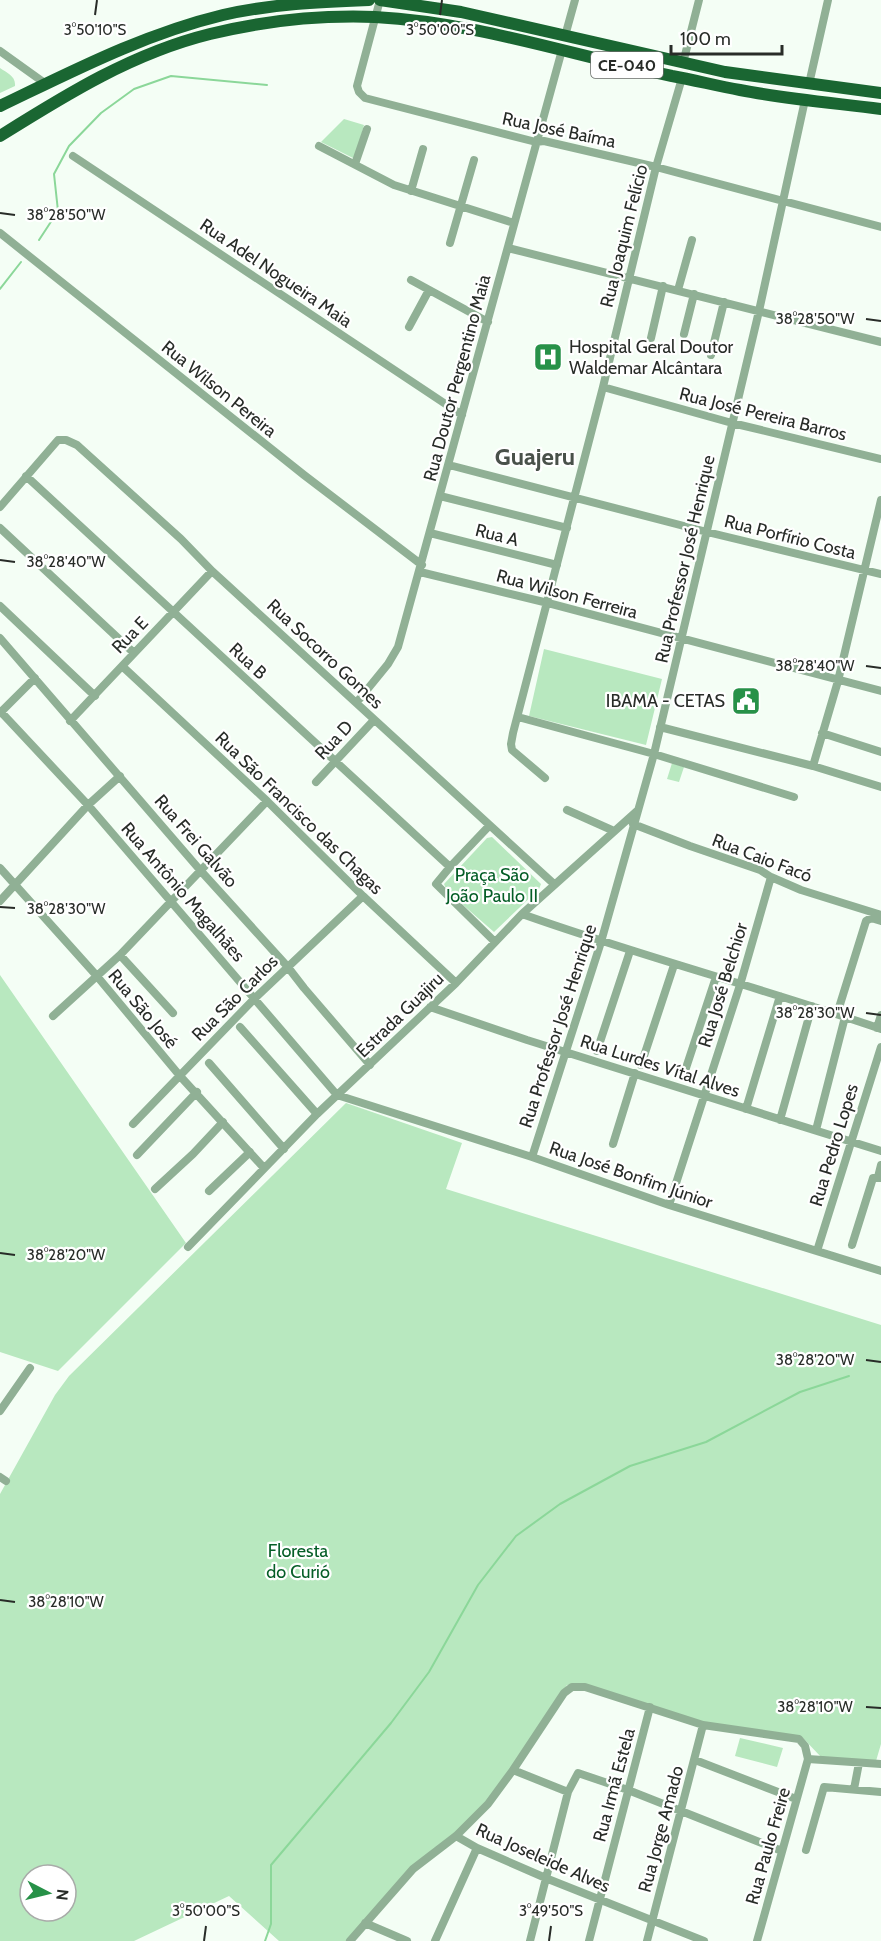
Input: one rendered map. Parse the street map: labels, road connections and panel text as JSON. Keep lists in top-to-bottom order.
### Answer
{
  "streets": {
    "highway": ["CE-040"],
    "street": [
      "Rua José Baíma",
      "Rua Joaquim Felício",
      "Rua Adel Nogueira Maia",
      "Rua Doutor Pergentino Maia",
      "Rua Wilson Pereira",
      "Rua José Pereira Barros",
      "Rua A",
      "Rua Porfírio Costa",
      "Rua Professor José Henrique",
      "Rua Wilson Ferreira",
      "Rua E",
      "Rua Socorro Gomes",
      "Rua B",
      "Rua D",
      "Rua São Francisco das Chagas",
      "Rua Frei Galvão",
      "Rua Caio Facó",
      "Rua Antônio Magalhães",
      "Rua José Belchior",
      "Rua São Carlos",
      "Rua São José",
      "Estrada Guajiru",
      "Rua Lurdes Vítal Alves",
      "Rua Pedro Lopes",
      "Rua José Bonfim Júnior",
      "Rua Irmã Estela",
      "Rua Jorge Amado",
      "Rua Paulo Freire",
      "Rua Joseleide Alves"
    ]
  },
  "crossings": [
    ["CE-040", "Rua José Baíma"],
    ["CE-040", "Rua Joaquim Felício"],
    ["CE-040", "Rua Doutor Pergentino Maia"],
    ["CE-040", "Rua Professor José Henrique"],
    ["Rua José Baíma", "Rua Joaquim Felício"],
    ["Rua José Baíma", "Rua Doutor Pergentino Maia"],
    ["Rua José Baíma", "Rua Professor José Henrique"],
    ["Rua Joaquim Felício", "Rua José Pereira Barros"],
    ["Rua Joaquim Felício", "Rua A"],
    ["Rua Joaquim Felício", "Rua Porfírio Costa"],
    ["Rua Joaquim Felício", "Rua Wilson Ferreira"],
    ["Rua Adel Nogueira Maia", "Rua Doutor Pergentino Maia"],
    ["Rua Doutor Pergentino Maia", "Rua Wilson Pereira"],
    ["Rua Doutor Pergentino Maia", "Rua A"],
    ["Rua Doutor Pergentino Maia", "Rua Porfírio Costa"],
    ["Rua Doutor Pergentino Maia", "Rua Wilson Ferreira"],
    ["Rua Doutor Pergentino Maia", "Rua Socorro Gomes"],
    ["Rua Wilson Pereira", "Rua Wilson Ferreira"],
    ["Rua José Pereira Barros", "Rua Professor José Henrique"],
    ["Rua Porfírio Costa", "Rua Professor José Henrique"],
    ["Rua Professor José Henrique", "Rua Wilson Ferreira"],
    ["Rua Professor José Henrique", "Rua Caio Facó"],
    ["Rua Professor José Henrique", "Estrada Guajiru"],
    ["Rua Professor José Henrique", "Rua Lurdes Vítal Alves"],
    ["Rua Professor José Henrique", "Rua José Bonfim Júnior"],
    ["Rua E", "Rua Socorro Gomes"],
    ["Rua E", "Rua B"],
    ["Rua E", "Rua São Francisco das Chagas"],
    ["Rua E", "Rua Frei Galvão"],
    ["Rua Socorro Gomes", "Rua B"],
    ["Rua Socorro Gomes", "Rua D"],
    ["Rua Socorro Gomes", "Estrada Guajiru"],
    ["Rua B", "Rua D"],
    ["Rua São Francisco das Chagas", "Rua São Carlos"],
    ["Rua São Francisco das Chagas", "Estrada Guajiru"],
    ["Rua Frei Galvão", "Rua São Carlos"],
    ["Rua Frei Galvão", "Estrada Guajiru"],
    ["Rua Caio Facó", "Rua José Belchior"],
    ["Rua Antônio Magalhães", "Rua São Carlos"],
    ["Rua Antônio Magalhães", "Estrada Guajiru"],
    ["Rua Antônio Magalhães", "Rua José Bonfim Júnior"],
    ["Rua José Belchior", "Rua Lurdes Vítal Alves"],
    ["Rua José Belchior", "Rua José Bonfim Júnior"],
    ["Rua São Carlos", "Rua São José"],
    ["Rua São José", "Estrada Guajiru"],
    ["Estrada Guajiru", "Rua Lurdes Vítal Alves"],
    ["Estrada Guajiru", "Rua José Bonfim Júnior"],
    ["Rua Lurdes Vítal Alves", "Rua Pedro Lopes"],
    ["Rua Pedro Lopes", "Rua José Bonfim Júnior"],
    ["Rua Irmã Estela", "Rua Joseleide Alves"],
    ["Rua Jorge Amado", "Rua Joseleide Alves"]
  ],
  "districts": ["Guajeru"],
  "parks": ["Praça São João Paulo II", "Floresta do Curió"],
  "places": {
    "hospital": ["Hospital Geral Doutor Waldemar Alcântara"],
    "public building": ["IBAMA - CETAS"]
  },
  "scale_bar": "100 m",
  "north": "right",
  "coordinates": [
    "3°50'10\"S",
    "3°50'00\"S",
    "38°28'50\"W",
    "38°28'40\"W",
    "38°28'30\"W",
    "38°28'20\"W",
    "38°28'10\"W",
    "3°49'50\"S"
  ]
}
